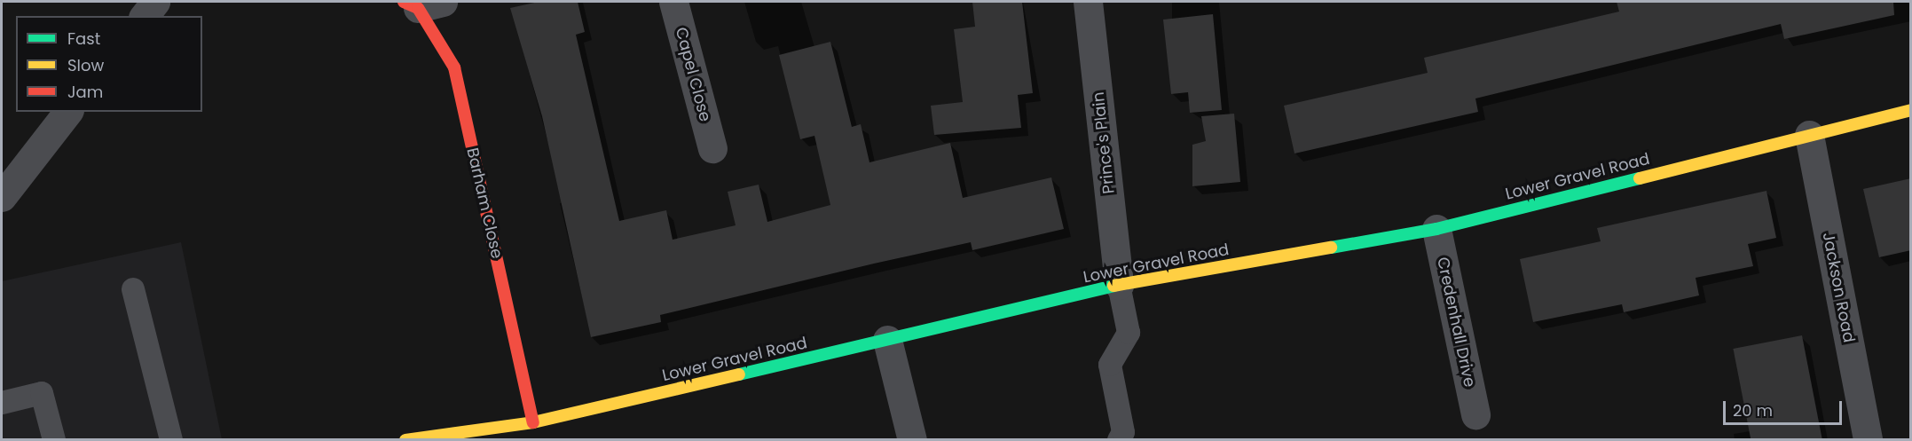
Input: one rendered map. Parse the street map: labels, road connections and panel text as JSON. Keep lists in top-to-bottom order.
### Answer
{
  "streets": {
    "street": [
      "Capel Close",
      "Prince's Plain",
      "Lower Gravel Road",
      "Barham Close",
      "Jackson Road",
      "Credenhall Drive"
    ]
  },
  "crossings": [
    ["Prince's Plain", "Lower Gravel Road"],
    ["Lower Gravel Road", "Barham Close"],
    ["Lower Gravel Road", "Jackson Road"],
    ["Lower Gravel Road", "Credenhall Drive"]
  ],
  "legend": ["Fast", "Slow", "Jam"],
  "scale_bar": "20 m"
}
